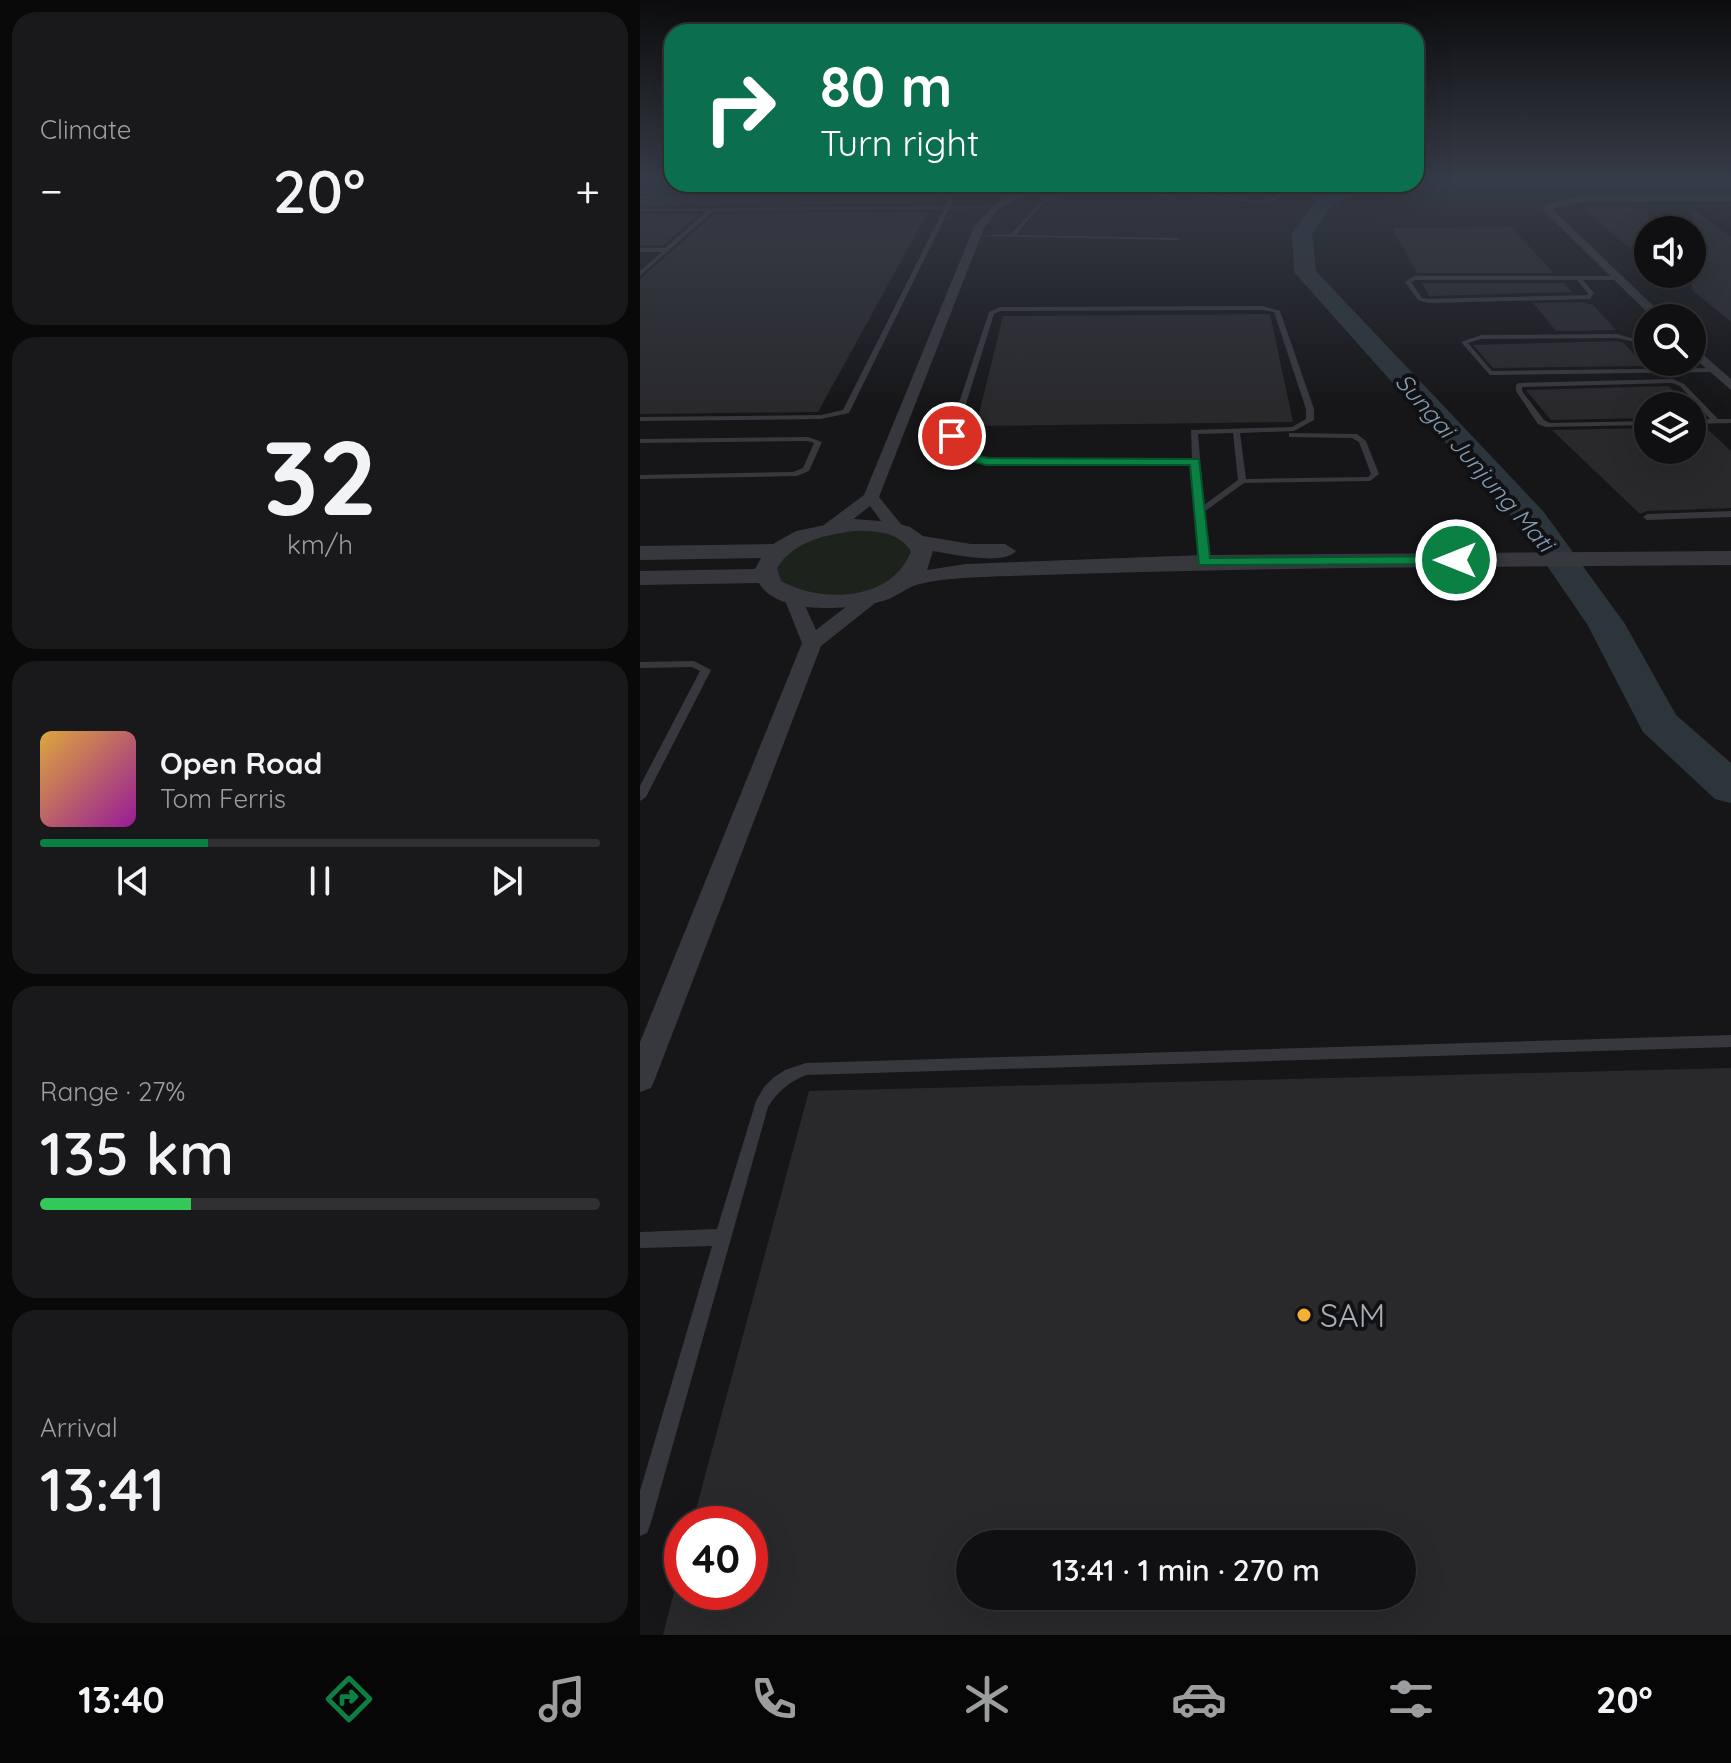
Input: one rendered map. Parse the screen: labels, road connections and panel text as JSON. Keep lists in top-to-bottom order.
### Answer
{
  "water": ["Sungai Junjung Mati"],
  "places": ["SAM"],
  "page": {
    "tile": [
      "Climate",
      ["32", "km/h"],
      ["Range · 27%", "135 km"],
      ["Arrival", "13:41"]
    ],
    "turn": ["80 m", "Turn right"],
    "heat": ["−", "20°", "+"],
    "song": ["Open Road", "Tom Ferris"],
    "limit": "40",
    "trip": "13:41 · 1 min · 270 m",
    "tabs": ["13:40", "20°"]
  }
}
